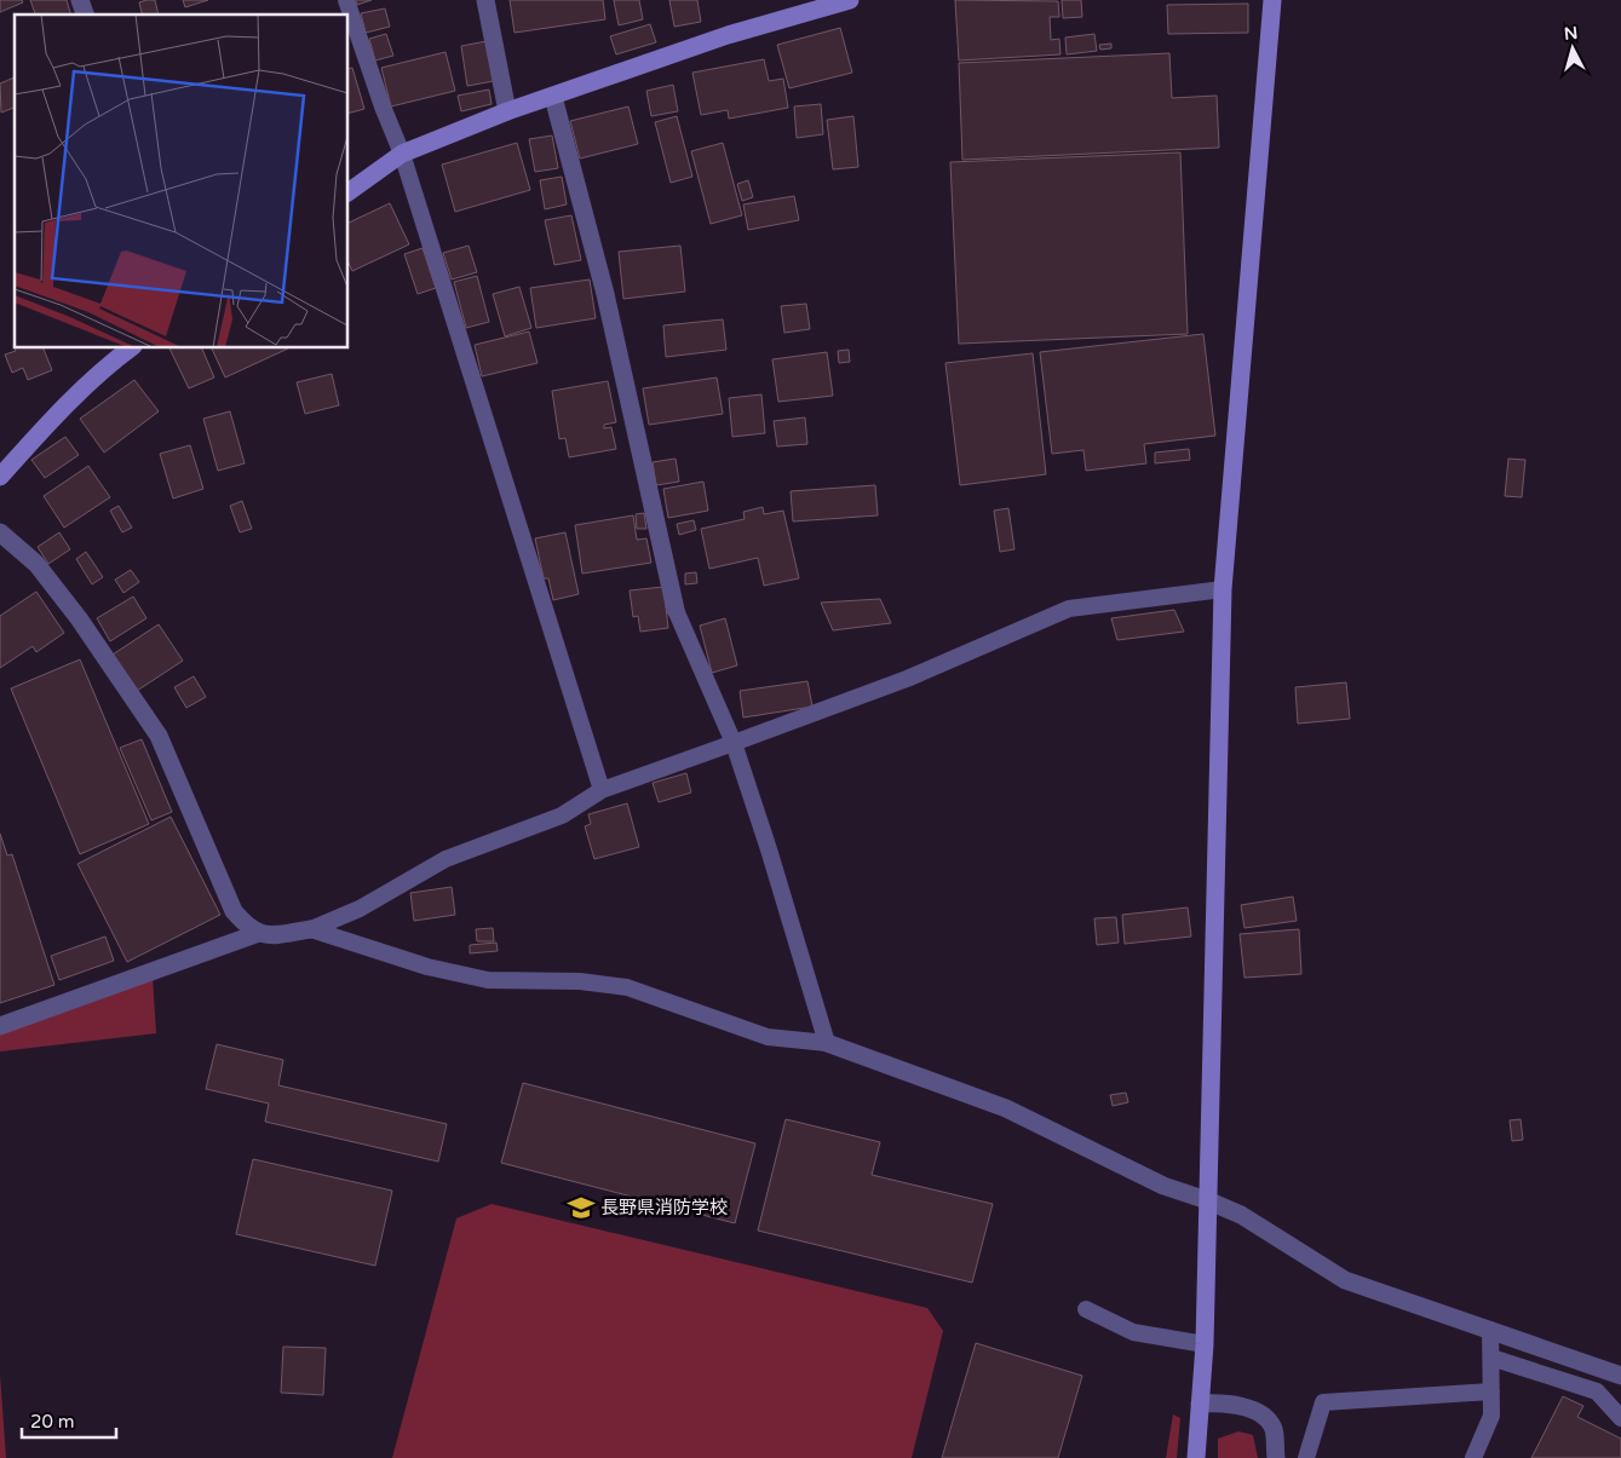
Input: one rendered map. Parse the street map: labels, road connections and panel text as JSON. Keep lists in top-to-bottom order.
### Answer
{
  "places": {
    "school or university": ["長野県消防学校"]
  },
  "scale_bar": "20 m",
  "north": "top"
}
